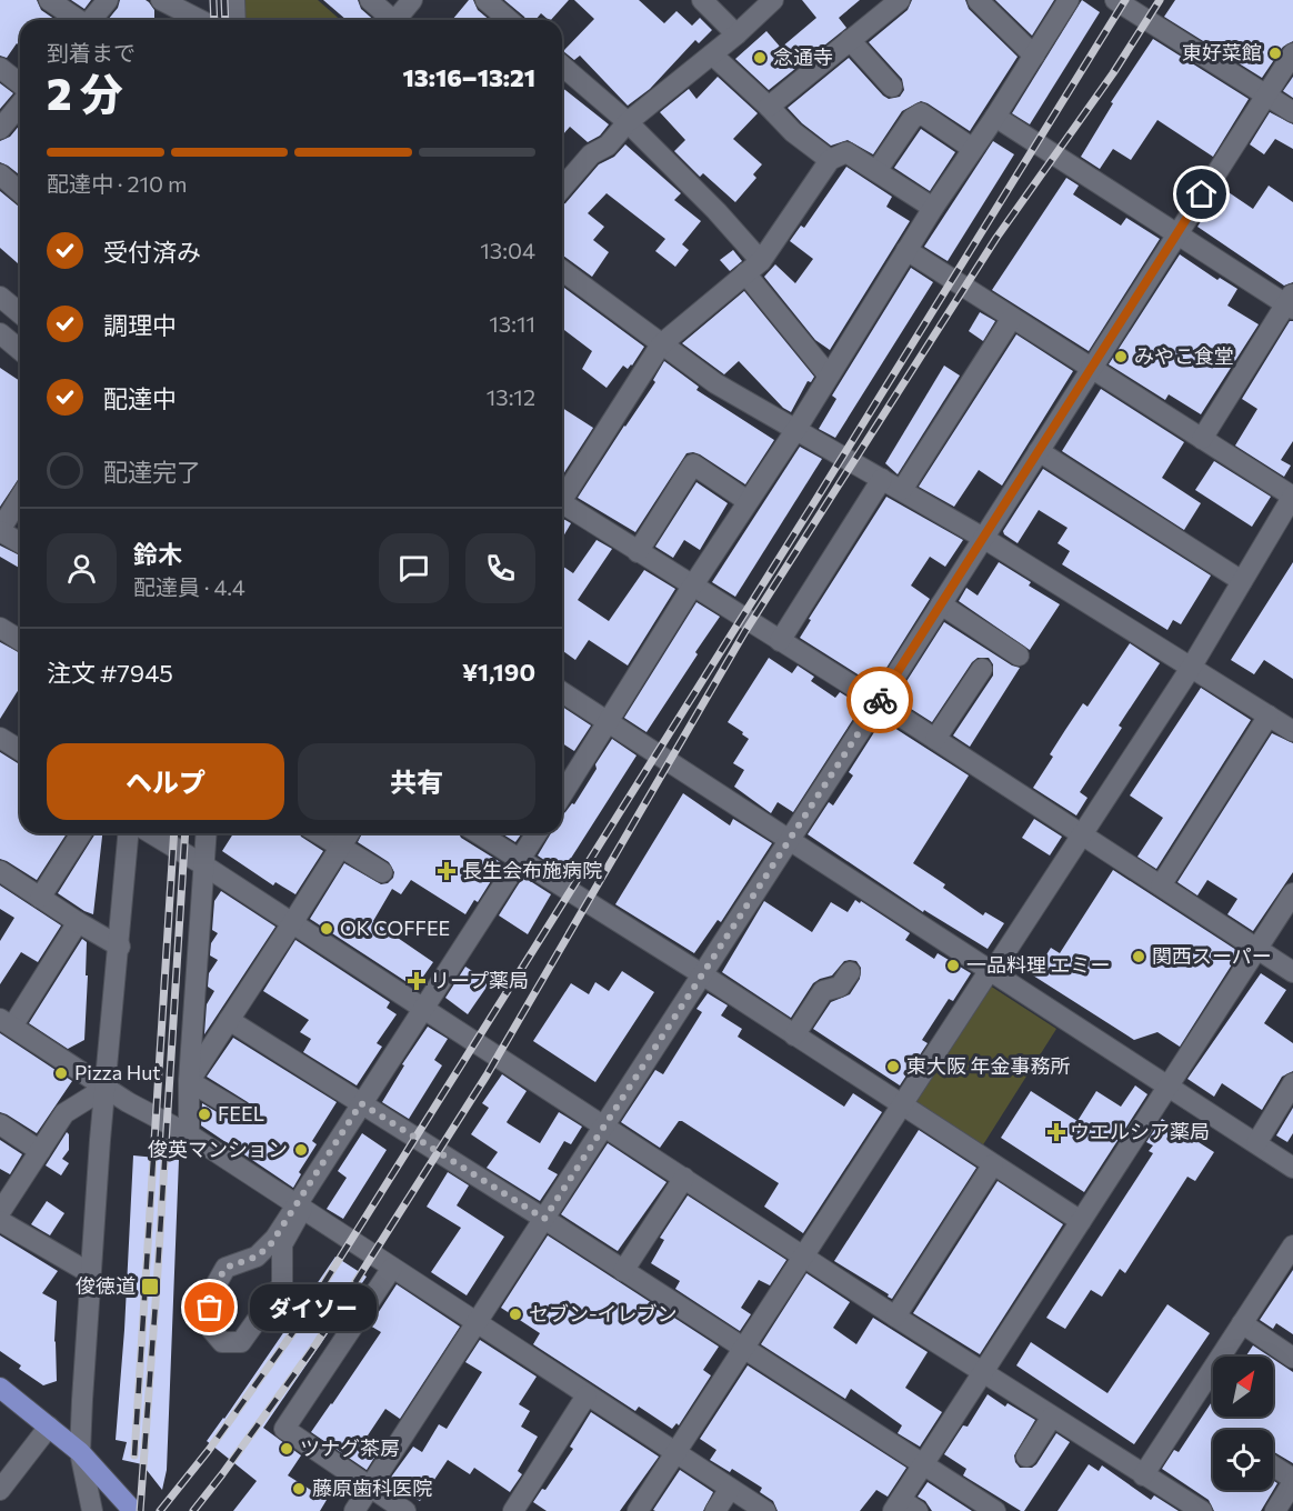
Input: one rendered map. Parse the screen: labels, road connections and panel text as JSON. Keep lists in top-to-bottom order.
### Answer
{
  "places": {
    "other": [
      "東好菜館",
      "念通寺",
      "みやこ食堂",
      "OK COFFEE",
      "関西スーパー",
      "一品料理 エミー",
      "東大阪 年金事務所",
      "Pizza Hut",
      "FEEL",
      "俊英マンション",
      "ダイソー",
      "セブン-イレブン",
      "ツナグ茶房",
      "藤原歯科医院"
    ],
    "health": ["長生会布施病院", "リープ薬局", "ウエルシア薬局"],
    "transit": ["俊徳道"]
  },
  "north": "top right",
  "page": {
    "heading": ["2 分", "到着まで", "13:16–13:21"],
    "panel": [
      "鈴木",
      "配達員 · 4.4",
      "注文 #7945",
      "¥1,190"
    ],
    "bar": "配達中 · 210 m",
    "list": [
      ["受付済み", "13:04"],
      ["調理中", "13:11"],
      ["配達中", "13:12"],
      "配達完了"
    ],
    "buttons": ["ヘルプ", "共有"],
    "bubble": "ダイソー"
  }
}
